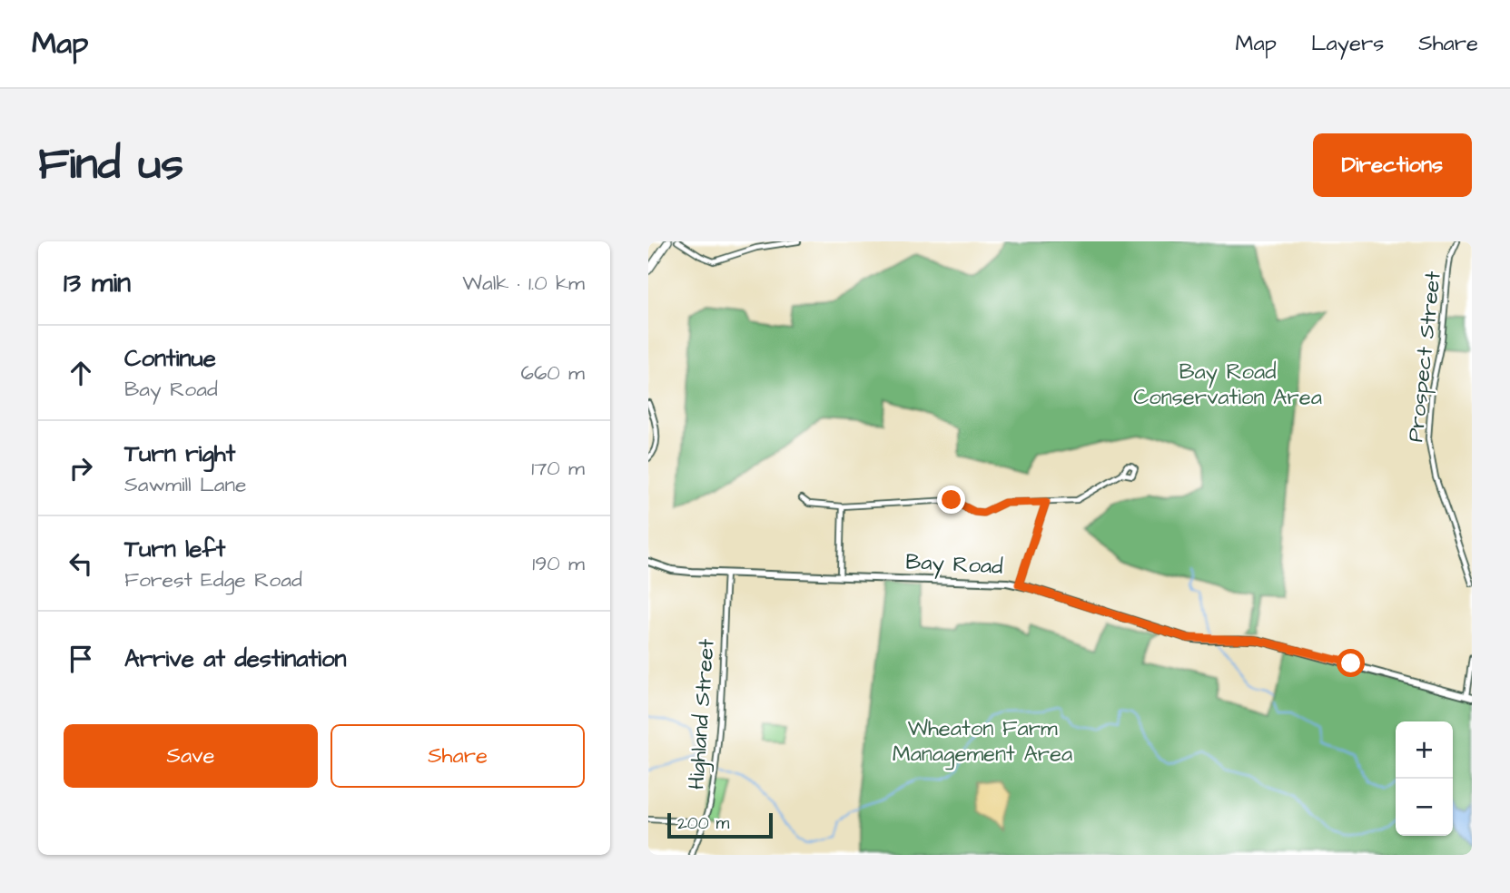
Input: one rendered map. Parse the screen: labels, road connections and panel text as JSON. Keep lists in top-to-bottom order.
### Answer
{
  "streets": {
    "main road": ["Bay Road"],
    "street": ["Prospect Street", "Highland Street"]
  },
  "crossings": [
    ["Bay Road", "Highland Street"]
  ],
  "parks": ["Bay Road Conservation Area", "Wheaton Farm Management Area"],
  "scale_bar": "200 m",
  "page": {
    "header": "Map",
    "nav": ["Map", "Layers", "Share"],
    "buttons": [
      "Directions",
      ["Save", "Share"]
    ],
    "title": "Find us",
    "heading": ["13 min", "Walk · 1.0 km"],
    "list": [
      ["Continue", "Bay Road", "660 m"],
      ["Turn right", "Sawmill Lane", "170 m"],
      ["Turn left", "Forest Edge Road", "190 m"],
      "Arrive at destination"
    ],
    "map_buttons": ["+", "−"],
    "scale": "200 m"
  }
}
